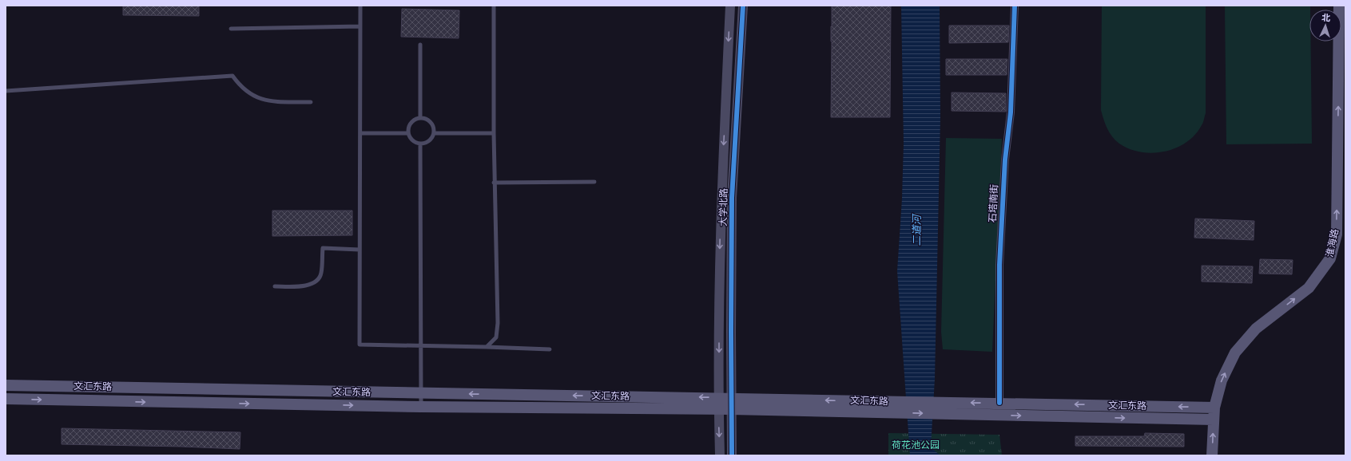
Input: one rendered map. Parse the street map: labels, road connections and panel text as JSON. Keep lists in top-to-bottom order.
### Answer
{
  "streets": {
    "main road": ["淮海路", "文汇东路"],
    "street": ["石塔南街", "大学北路"]
  },
  "crossings": [
    ["石塔南街", "文汇东路"],
    ["大学北路", "文汇东路"],
    ["淮海路", "文汇东路"]
  ],
  "one_way": ["淮海路"],
  "water": ["二道河"],
  "parks": ["荷花池公园"],
  "north": "top"
}
